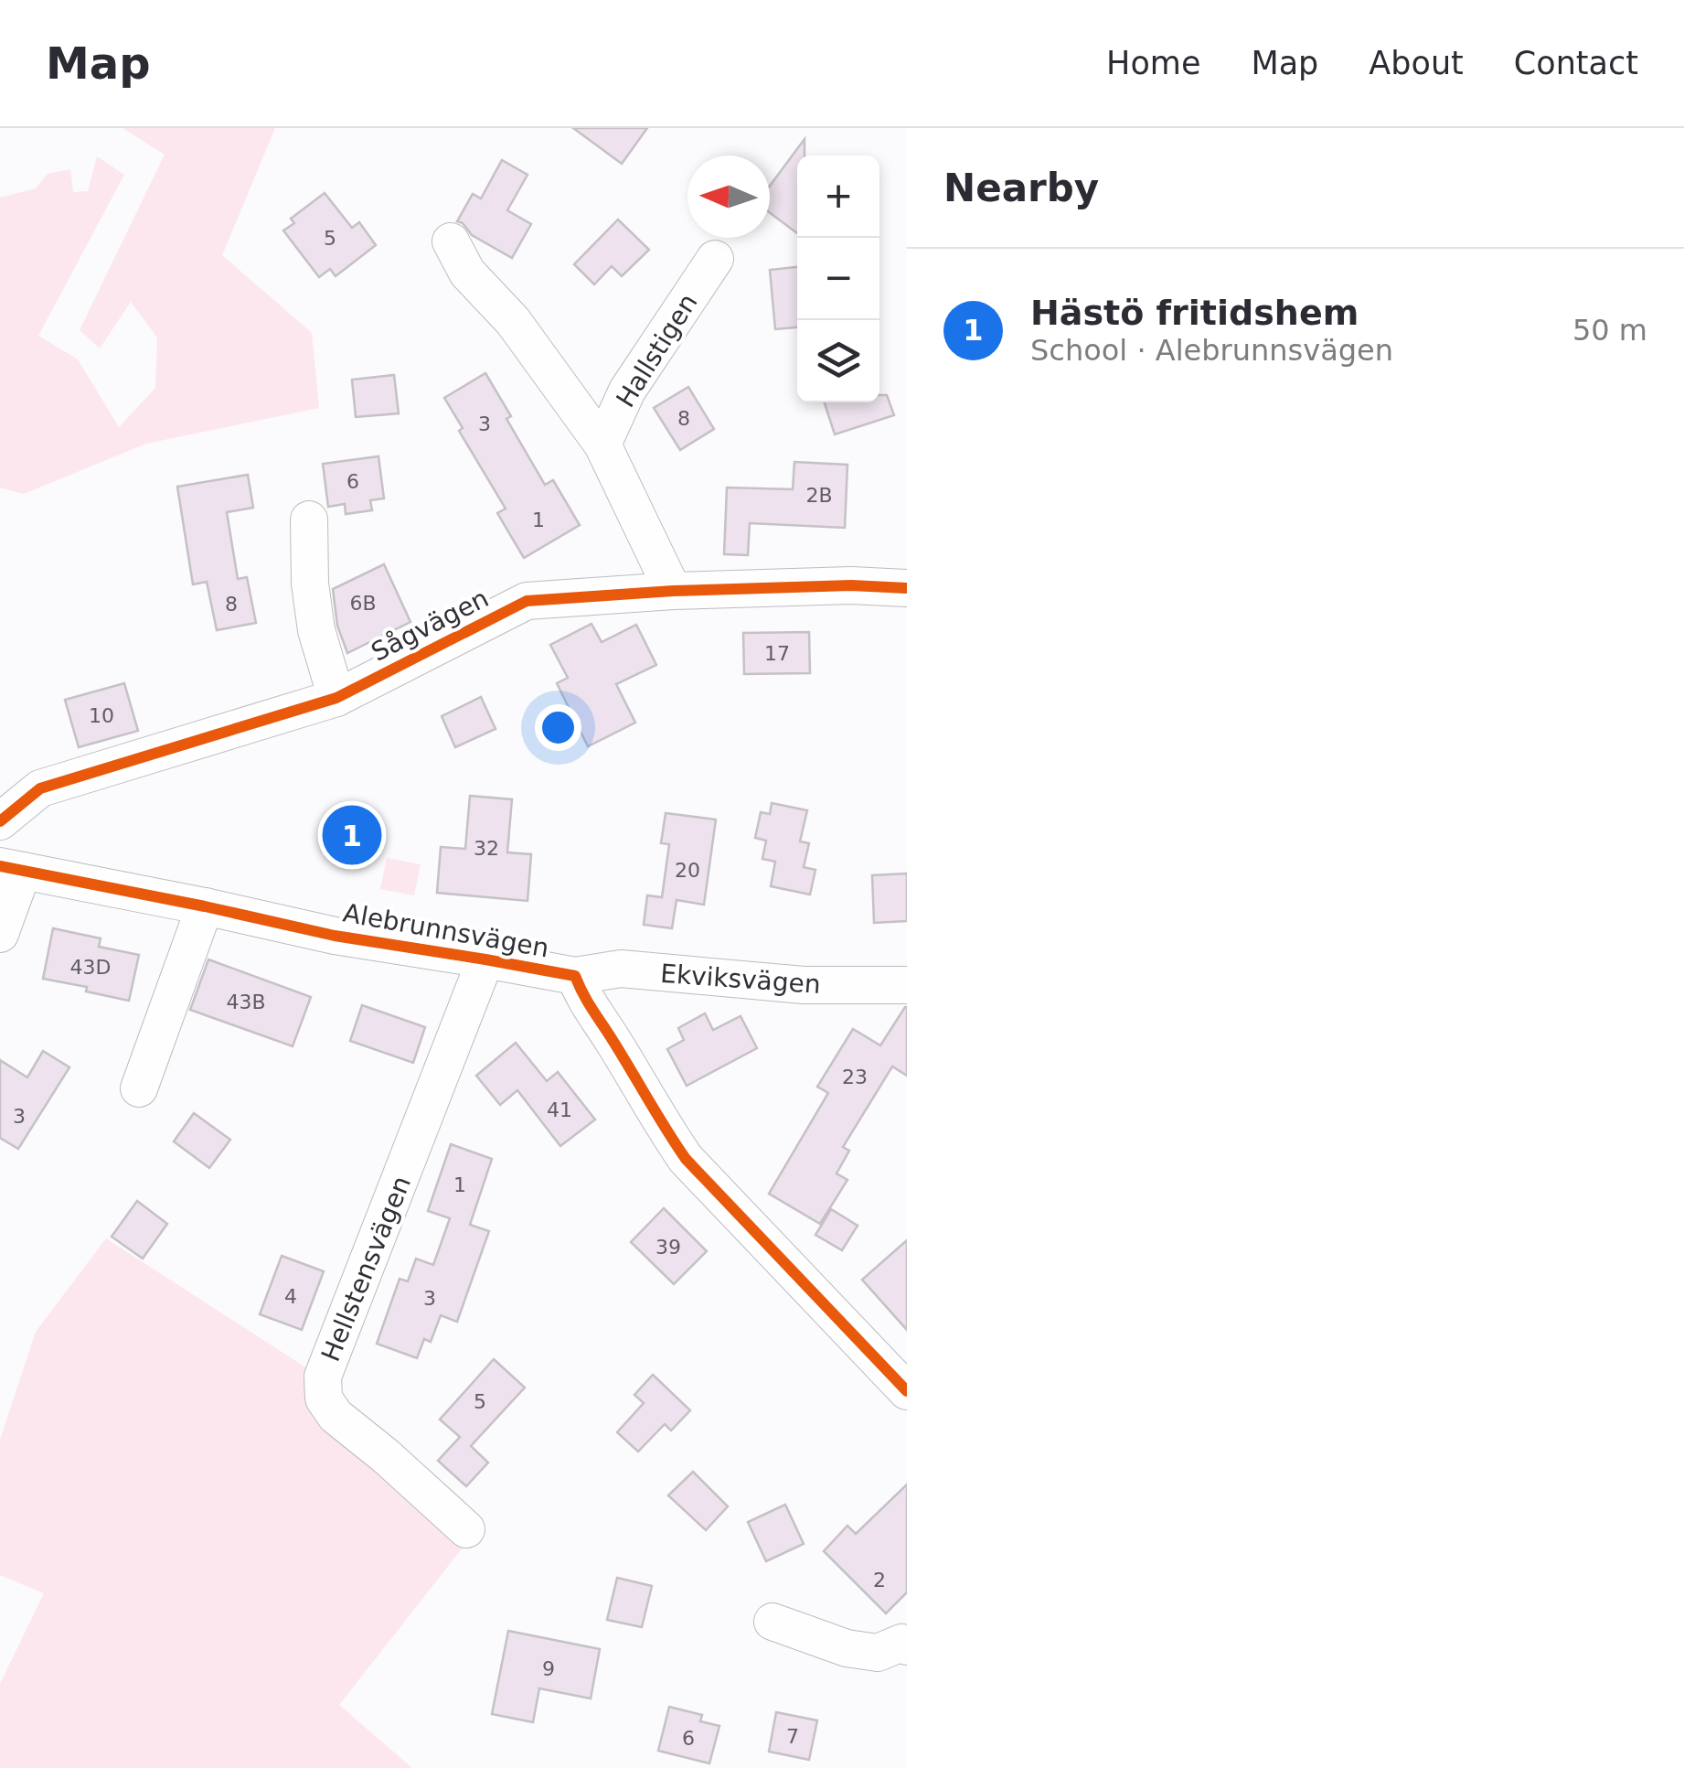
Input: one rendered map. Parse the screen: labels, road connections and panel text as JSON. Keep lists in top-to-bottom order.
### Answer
{
  "streets": {
    "street": [
      "Hallstigen",
      "Sågvägen",
      "Alebrunnsvägen",
      "Ekviksvägen",
      "Hellstensvägen"
    ]
  },
  "crossings": [
    ["Alebrunnsvägen", "Ekviksvägen"],
    ["Alebrunnsvägen", "Hellstensvägen"]
  ],
  "house_numbers": [
    "5",
    "8",
    "3",
    "6",
    "2B",
    "1",
    "6B",
    "8",
    "17",
    "10",
    "32",
    "20",
    "43D",
    "43B",
    "23",
    "41",
    "3",
    "1",
    "39",
    "4",
    "3",
    "5",
    "2",
    "9",
    "7",
    "6"
  ],
  "north": "left",
  "page": {
    "header": "Map",
    "nav": [
      "Home",
      "Map",
      "About",
      "Contact"
    ],
    "heading": "Nearby",
    "map_buttons": ["+", "−"],
    "list": [
      {
        "mark": "1",
        "name": "Hästö fritidshem",
        "note": "School · Alebrunnsvägen",
        "value": "50 m"
      }
    ],
    "pins": "1"
  }
}
